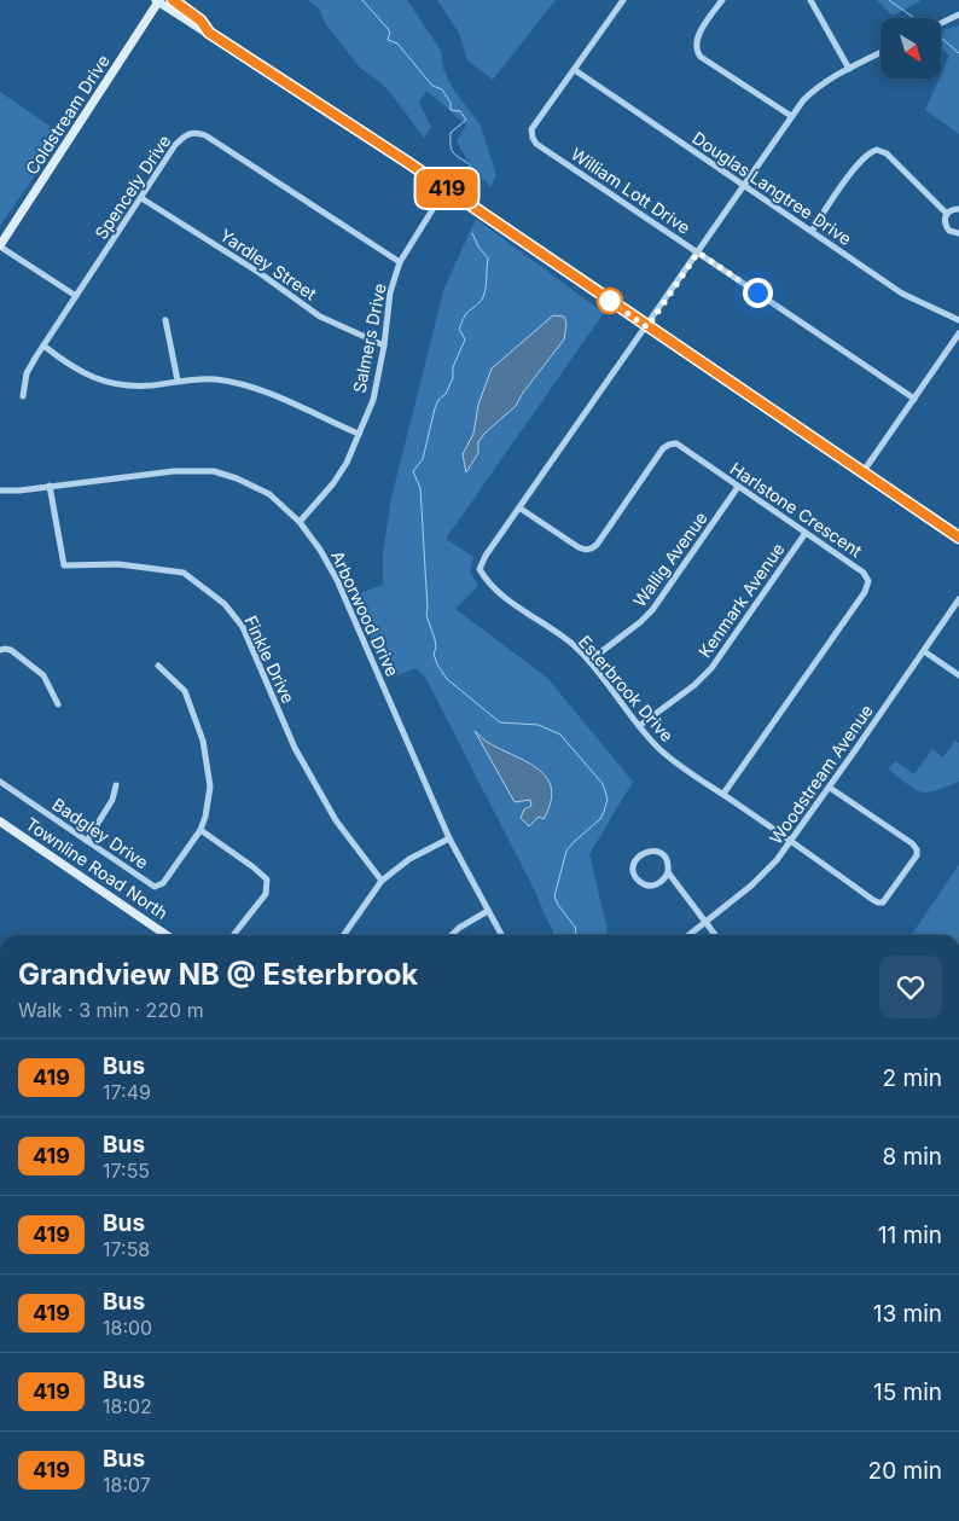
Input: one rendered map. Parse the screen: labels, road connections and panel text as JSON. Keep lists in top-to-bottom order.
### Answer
{
  "streets": {
    "street": [
      "Coldstream Drive",
      "Spencely Drive",
      "Douglas Langtree Drive",
      "William Lott Drive",
      "Yardley Street",
      "Salmers Drive",
      "Harlstone Crescent",
      "Wallig Avenue",
      "Kenmark Avenue",
      "Arborwood Drive",
      "Finkle Drive",
      "Esterbrook Drive",
      "Woodstream Avenue",
      "Badgley Drive",
      "Townline Road North"
    ]
  },
  "crossings": [
    ["Spencely Drive", "Yardley Street"],
    ["Spencely Drive", "Salmers Drive"],
    ["Douglas Langtree Drive", "William Lott Drive"],
    ["Douglas Langtree Drive", "Esterbrook Drive"],
    ["William Lott Drive", "Esterbrook Drive"],
    ["Yardley Street", "Salmers Drive"],
    ["Salmers Drive", "Arborwood Drive"],
    ["Harlstone Crescent", "Wallig Avenue"],
    ["Harlstone Crescent", "Kenmark Avenue"],
    ["Harlstone Crescent", "Esterbrook Drive"],
    ["Wallig Avenue", "Esterbrook Drive"],
    ["Kenmark Avenue", "Esterbrook Drive"],
    ["Arborwood Drive", "Finkle Drive"],
    ["Esterbrook Drive", "Woodstream Avenue"]
  ],
  "lines": ["bus line 419"],
  "north": "bottom right",
  "page": {
    "on_map": "419",
    "heading": ["Grandview NB @ Esterbrook", "Walk · 3 min · 220 m"],
    "list": [
      {
        "mark": "419",
        "name": "Bus",
        "note": "17:49",
        "value": "2 min"
      },
      {
        "mark": "419",
        "name": "Bus",
        "note": "17:55",
        "value": "8 min"
      },
      {
        "mark": "419",
        "name": "Bus",
        "note": "17:58",
        "value": "11 min"
      },
      {
        "mark": "419",
        "name": "Bus",
        "note": "18:00",
        "value": "13 min"
      },
      {
        "mark": "419",
        "name": "Bus",
        "note": "18:02",
        "value": "15 min"
      },
      {
        "mark": "419",
        "name": "Bus",
        "note": "18:07",
        "value": "20 min"
      }
    ]
  }
}
